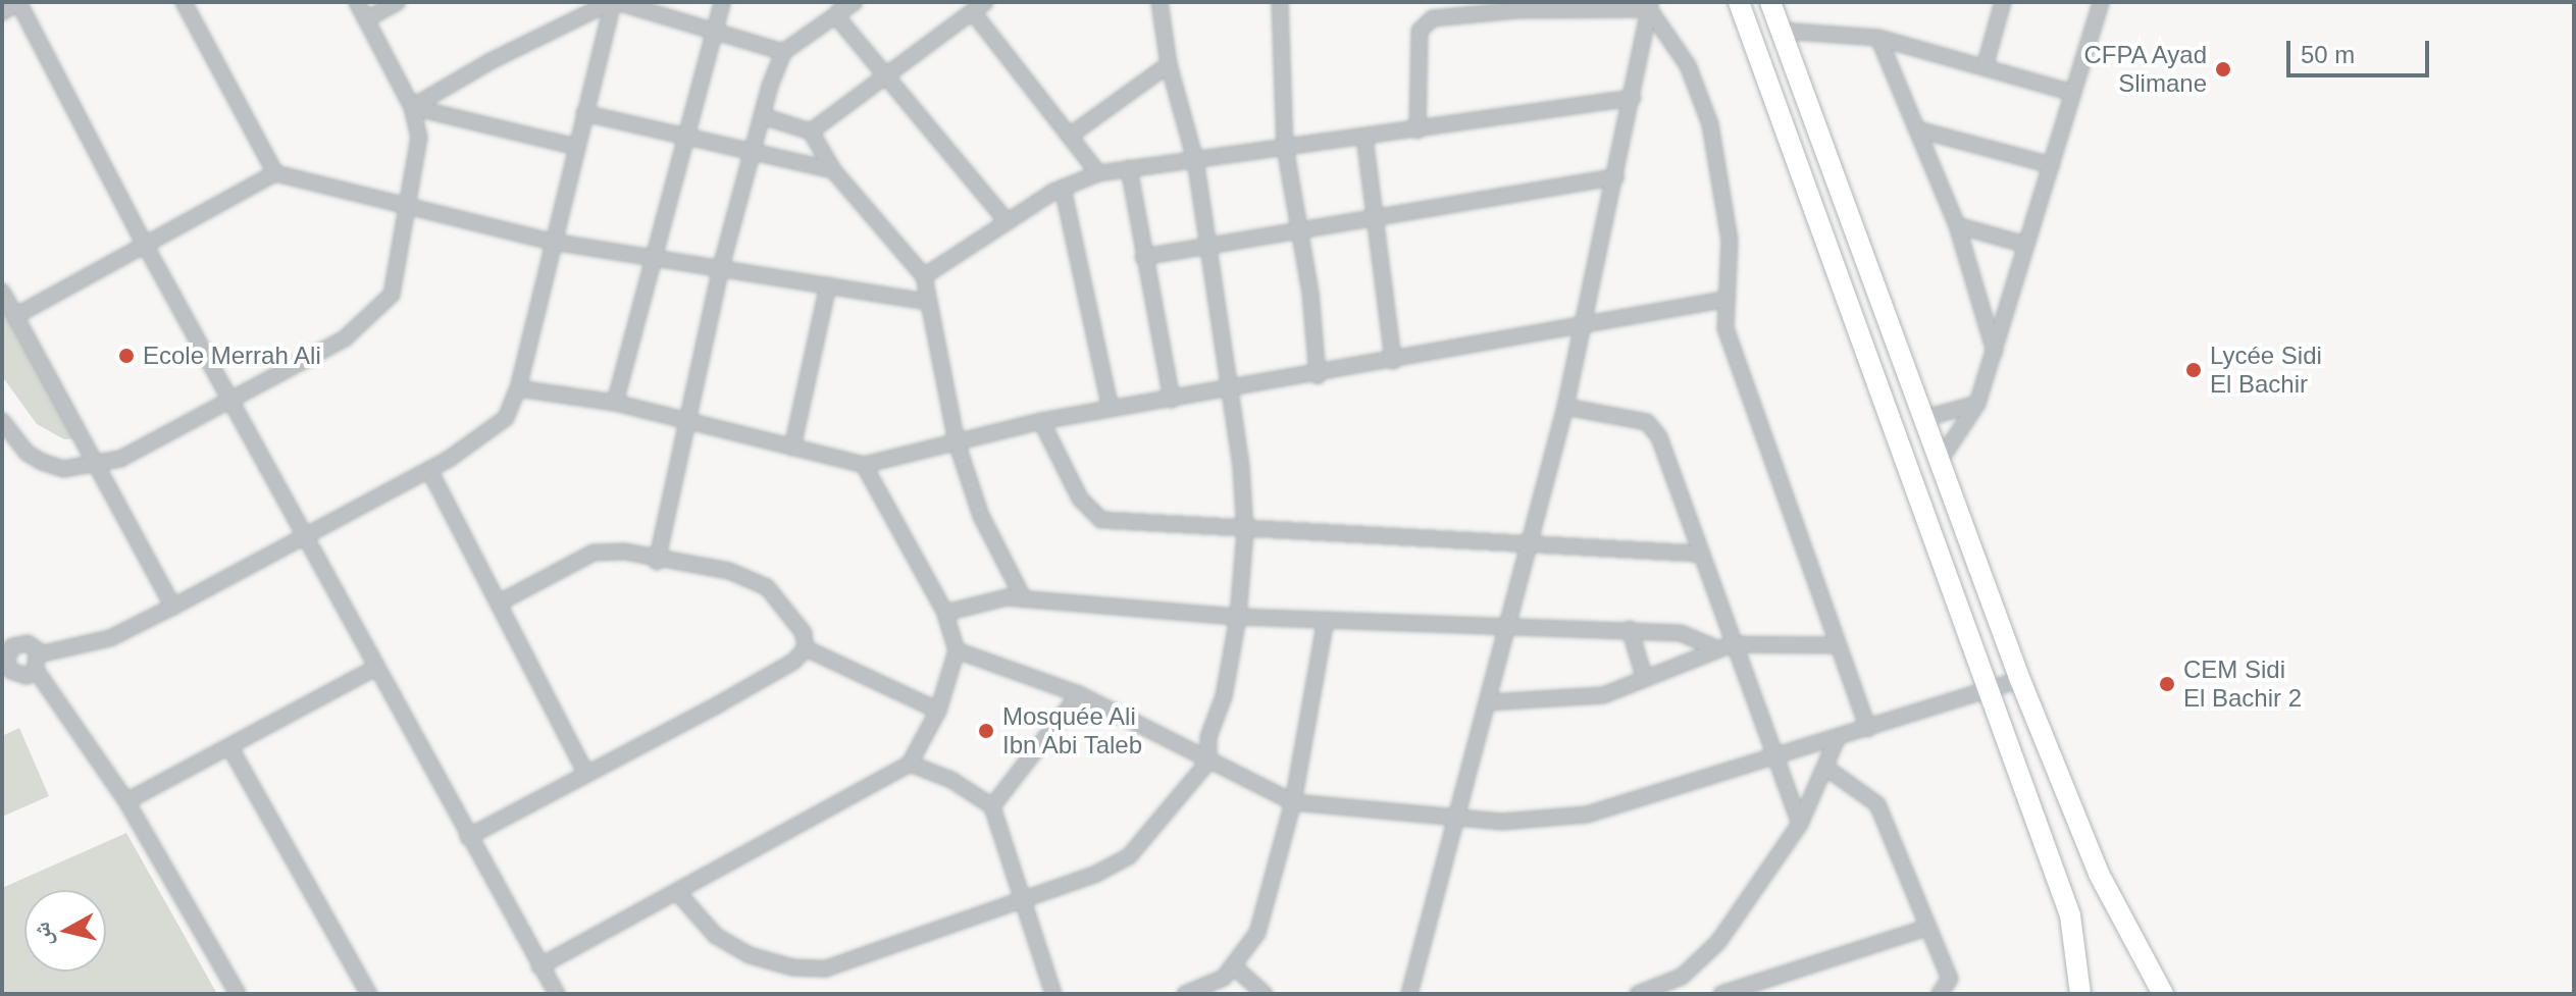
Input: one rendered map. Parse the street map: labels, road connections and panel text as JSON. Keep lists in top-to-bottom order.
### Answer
{
  "places": [
    "CFPA Ayad Slimane",
    "Ecole Merrah Ali",
    "Lycée Sidi El Bachir",
    "CEM Sidi El Bachir 2",
    "Mosquée Ali Ibn Abi Taleb"
  ],
  "scale_bar": "50 m",
  "north": "left"
}
